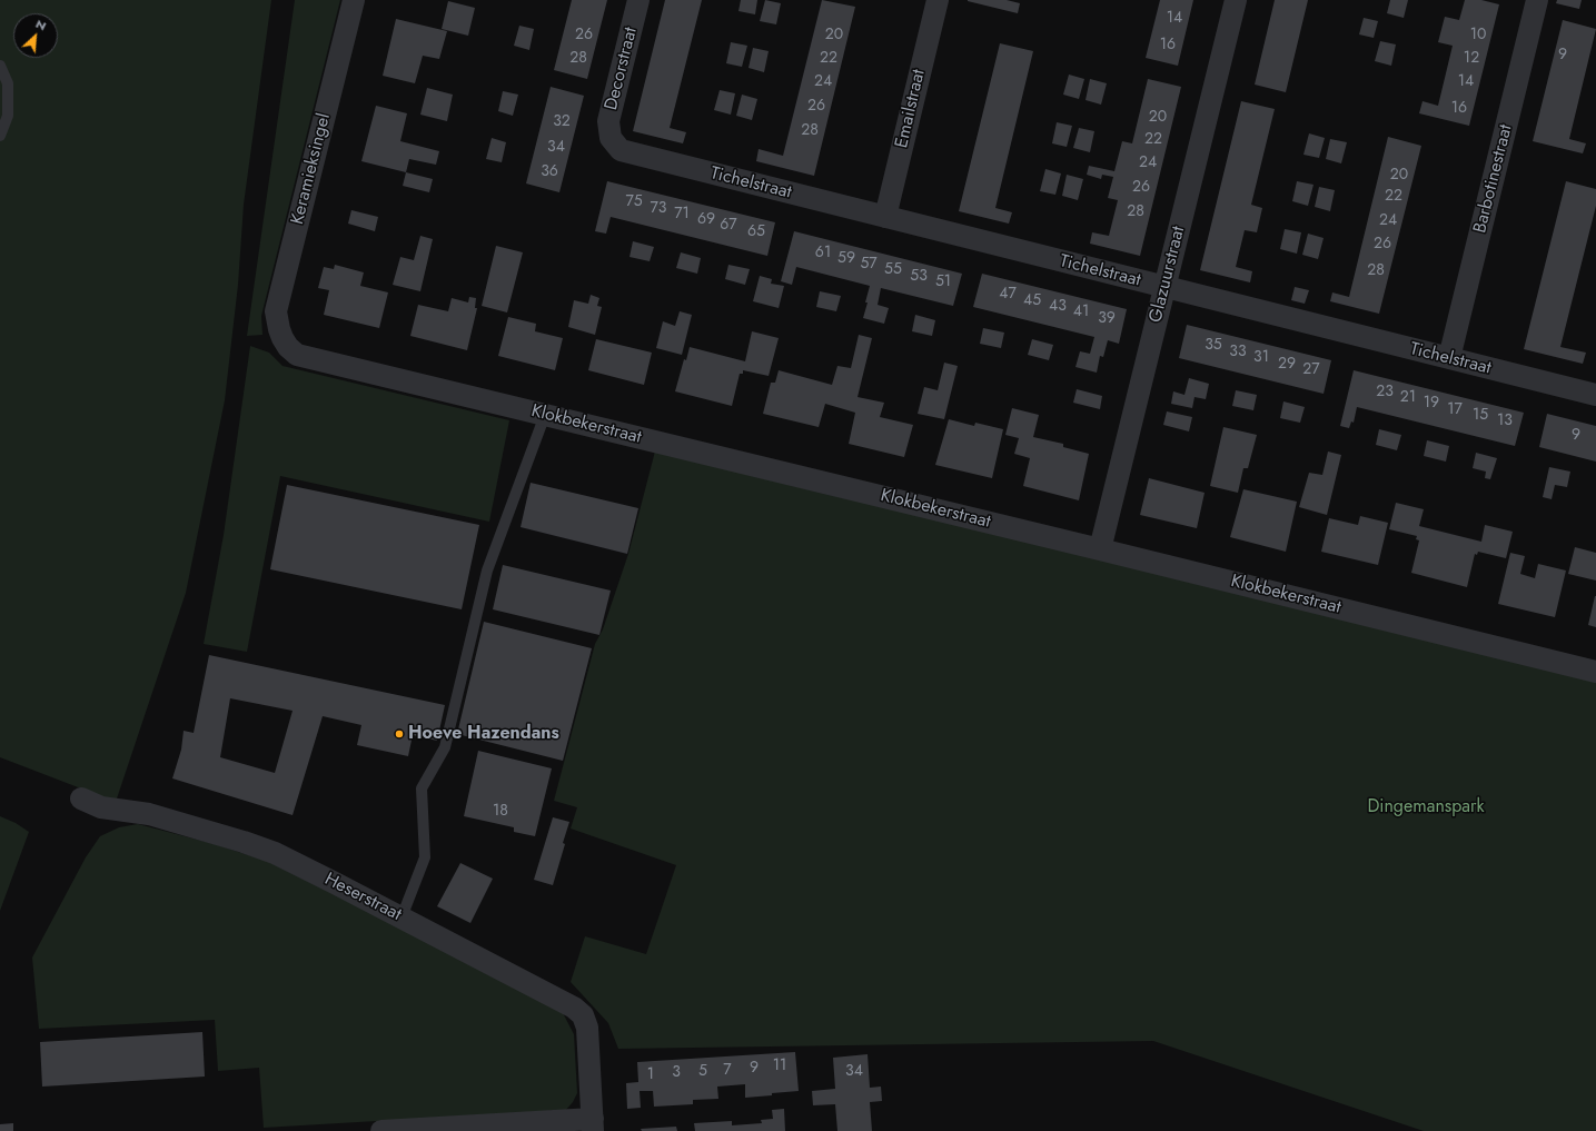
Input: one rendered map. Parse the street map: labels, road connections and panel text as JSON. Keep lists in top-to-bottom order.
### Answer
{
  "streets": {
    "street": [
      "Decorstraat",
      "Emailstraat",
      "Keramieksingel",
      "Barbotinestraat",
      "Tichelstraat",
      "Glazuurstraat",
      "Klokbekerstraat",
      "Heserstraat"
    ]
  },
  "crossings": [
    ["Decorstraat", "Tichelstraat"],
    ["Emailstraat", "Tichelstraat"],
    ["Keramieksingel", "Klokbekerstraat"],
    ["Barbotinestraat", "Tichelstraat"],
    ["Tichelstraat", "Glazuurstraat"],
    ["Glazuurstraat", "Klokbekerstraat"]
  ],
  "parks": ["Dingemanspark"],
  "places": ["Hoeve Hazendans"],
  "house_numbers": [
    "14",
    "26",
    "20",
    "10",
    "16",
    "9",
    "28",
    "22",
    "12",
    "24",
    "14",
    "26",
    "16",
    "20",
    "32",
    "28",
    "22",
    "34",
    "24",
    "36",
    "20",
    "26",
    "22",
    "75",
    "73",
    "28",
    "71",
    "69",
    "24",
    "67",
    "65",
    "26",
    "61",
    "59",
    "57",
    "55",
    "28",
    "53",
    "51",
    "47",
    "45",
    "43",
    "41",
    "39",
    "35",
    "33",
    "31",
    "29",
    "27",
    "23",
    "21",
    "19",
    "17",
    "15",
    "13",
    "9",
    "18",
    "11",
    "9",
    "7",
    "5",
    "34",
    "3",
    "1"
  ],
  "north": "top right"
}
